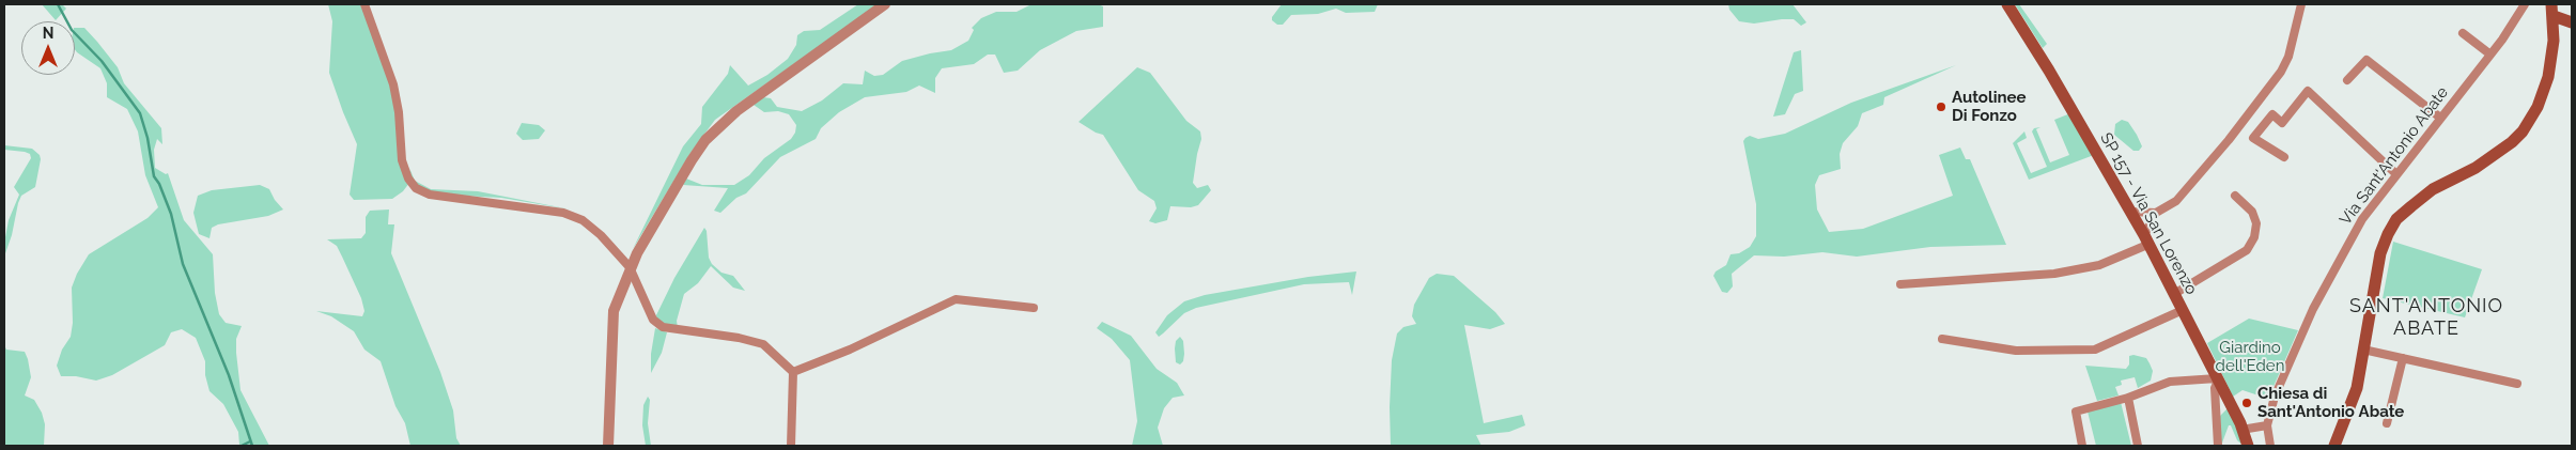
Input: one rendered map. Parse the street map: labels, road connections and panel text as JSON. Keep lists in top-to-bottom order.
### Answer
{
  "streets": {
    "main road": ["SP 157 - Via San Lorenzo"],
    "street": ["Via Sant'Antonio Abate"]
  },
  "districts": ["SANT'ANTONIO ABATE"],
  "parks": ["Giardino dell'Eden"],
  "places": ["Autolinee Di Fonzo", "Chiesa di Sant'Antonio Abate"],
  "north": "top"
}
